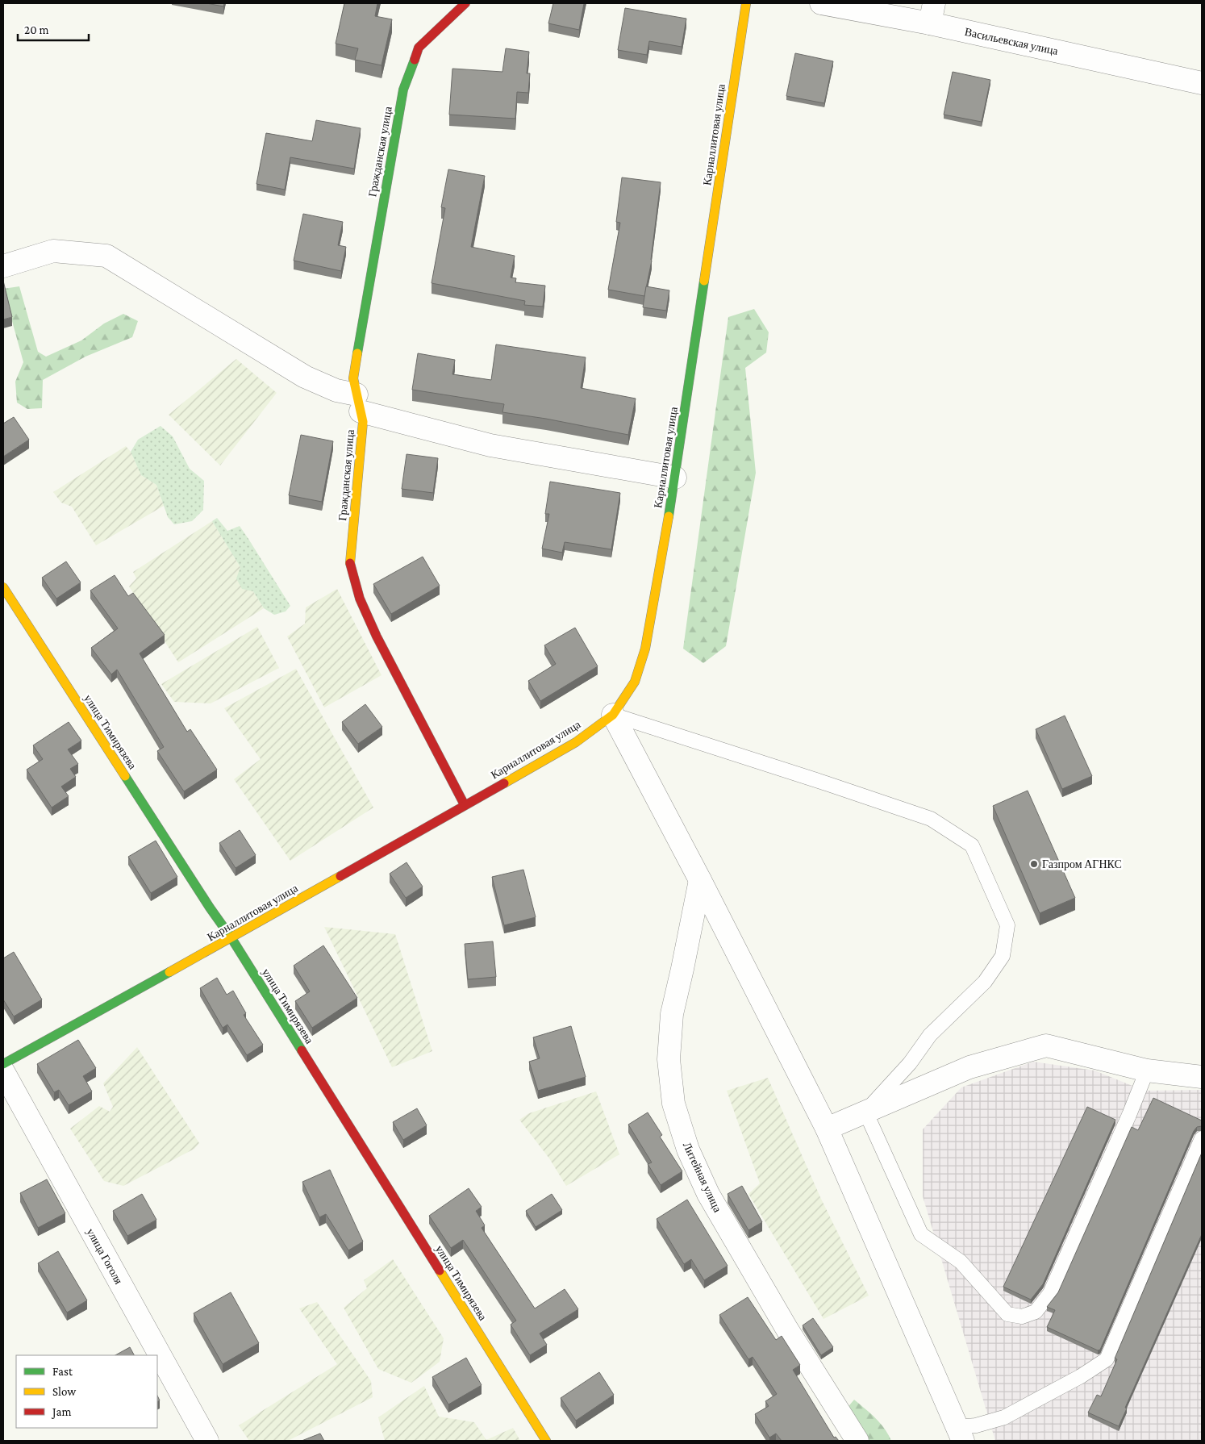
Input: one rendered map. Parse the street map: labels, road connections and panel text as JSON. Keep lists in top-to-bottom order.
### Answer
{
  "streets": {
    "street": [
      "Васильевская улица",
      "Карналлитовая улица",
      "Гражданская улица",
      "улица Тимирязева",
      "Литейная улица",
      "улица Гоголя"
    ]
  },
  "crossings": [
    ["Карналлитовая улица", "Гражданская улица"],
    ["Карналлитовая улица", "улица Тимирязева"]
  ],
  "places": ["Газпром АГНКС"],
  "legend": ["Fast", "Slow", "Jam"],
  "scale_bar": "20 m"
}
